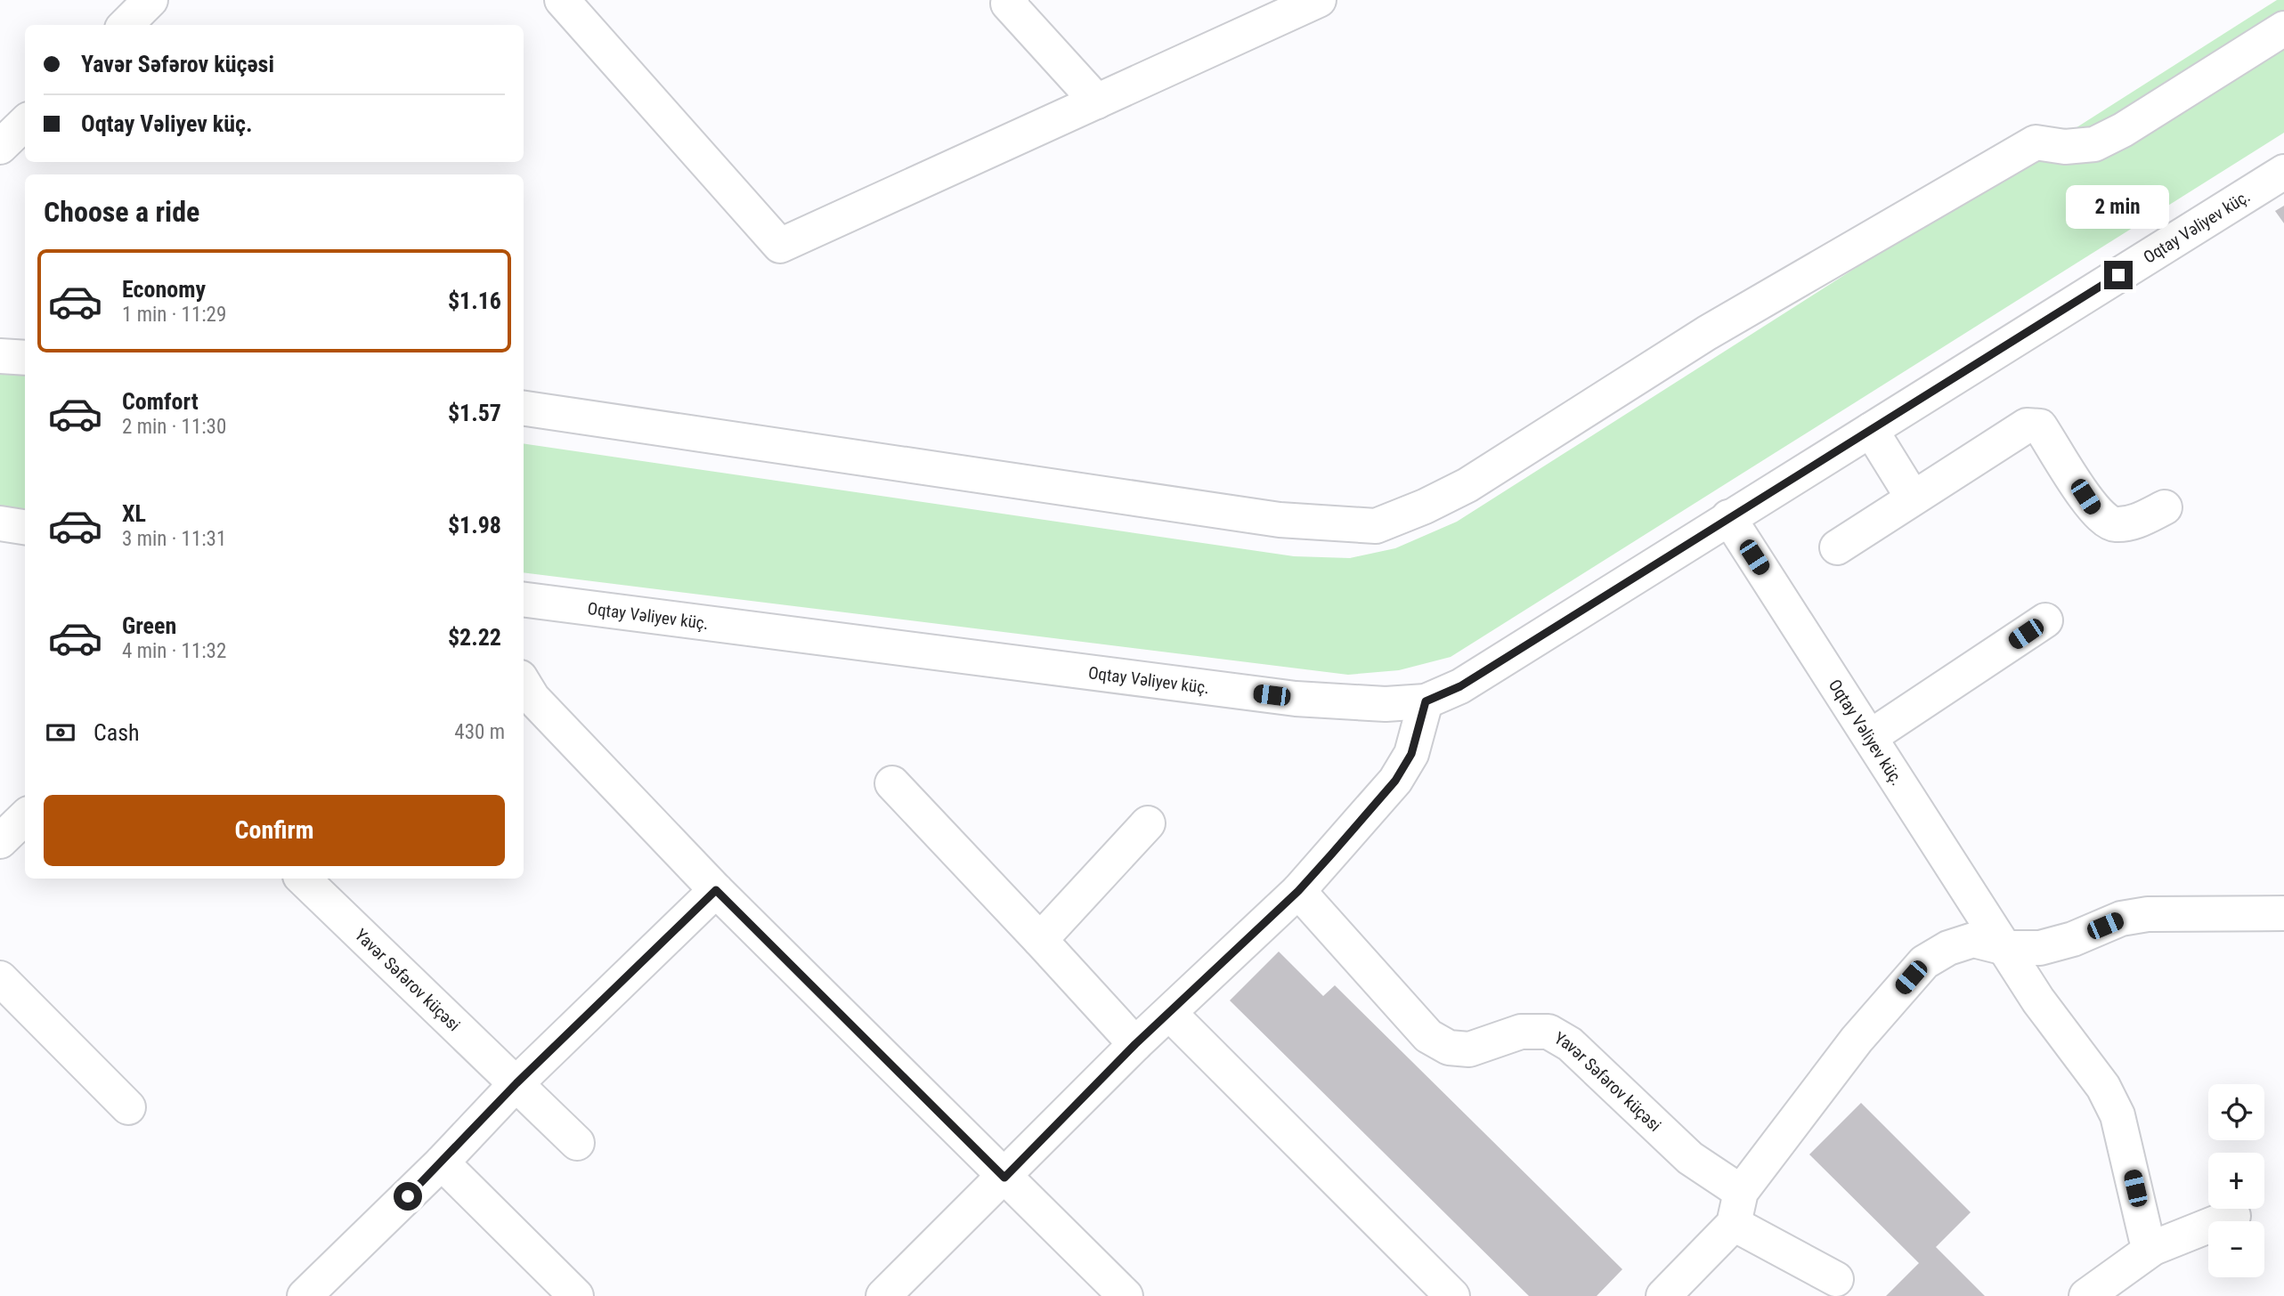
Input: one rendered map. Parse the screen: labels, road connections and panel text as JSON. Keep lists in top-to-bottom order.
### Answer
{
  "streets": {
    "street": ["Oqtay Vəliyev küç.", "Yavər Səfərov küçəsi"]
  },
  "page": {
    "banner": ["Yavər Səfərov küçəsi", "Oqtay Vəliyev küç."],
    "heading": "Choose a ride",
    "bubble": "2 min",
    "list": [
      {
        "name": "Economy",
        "note": "1 min · 11:29",
        "value": "$1.16"
      },
      {
        "name": "Comfort",
        "note": "2 min · 11:30",
        "value": "$1.57"
      },
      {
        "name": "XL",
        "note": "3 min · 11:31",
        "value": "$1.98"
      },
      {
        "name": "Green",
        "note": "4 min · 11:32",
        "value": "$2.22"
      }
    ],
    "pay": ["Cash", "430 m"],
    "buttons": "Confirm",
    "map_buttons": ["+", "−"]
  }
}
